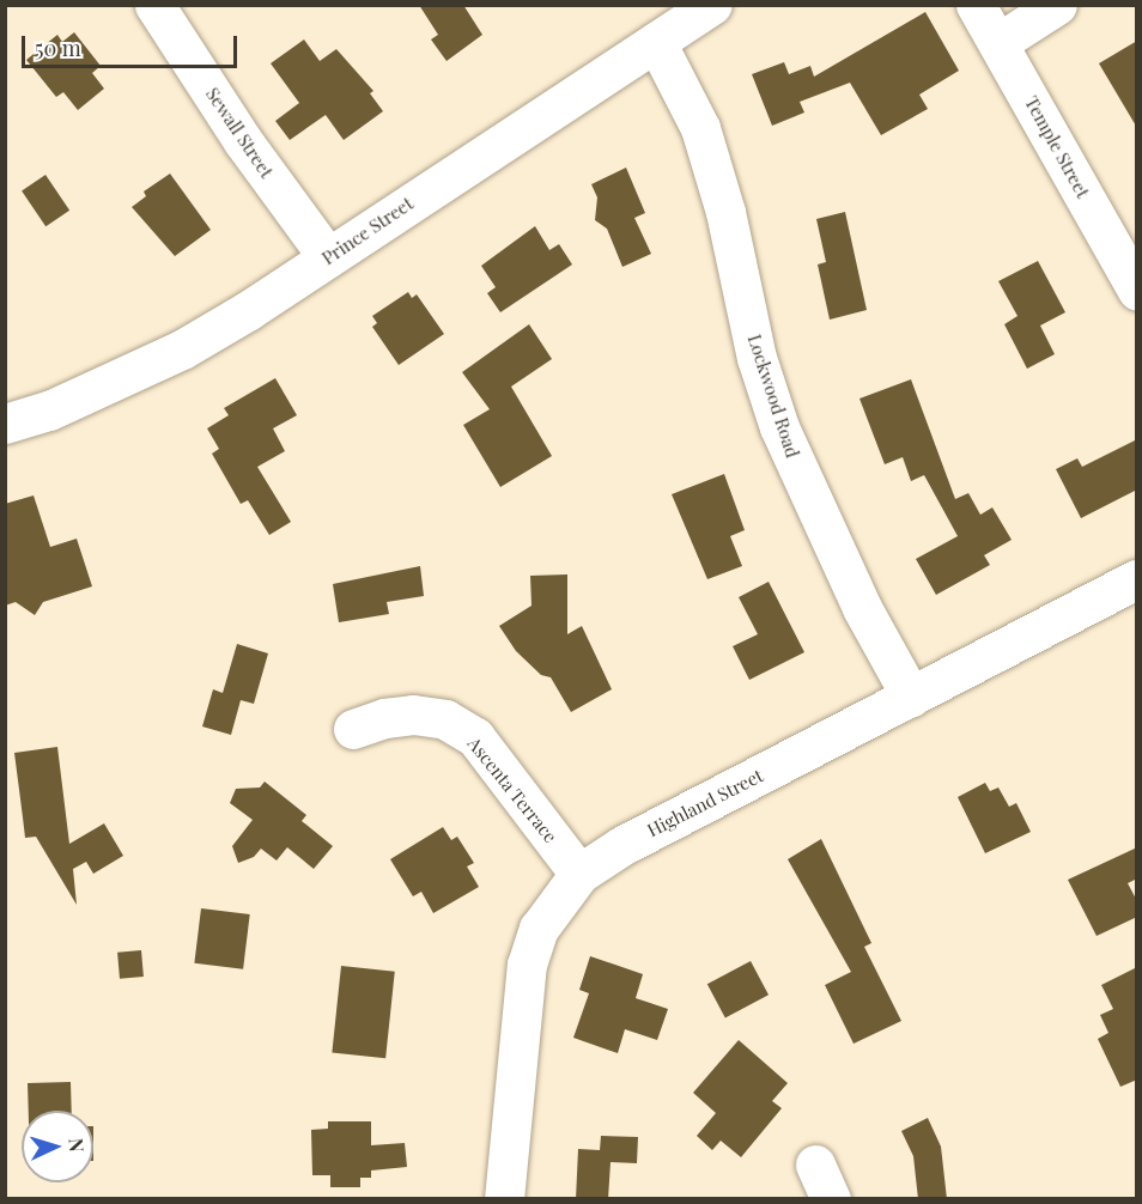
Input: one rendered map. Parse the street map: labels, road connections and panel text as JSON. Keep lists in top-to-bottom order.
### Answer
{
  "streets": {
    "street": [
      "Sewall Street",
      "Temple Street",
      "Prince Street",
      "Lockwood Road",
      "Ascenta Terrace",
      "Highland Street"
    ]
  },
  "crossings": [
    ["Sewall Street", "Prince Street"],
    ["Prince Street", "Lockwood Road"],
    ["Lockwood Road", "Highland Street"],
    ["Ascenta Terrace", "Highland Street"]
  ],
  "scale_bar": "50 m",
  "north": "right"
}
